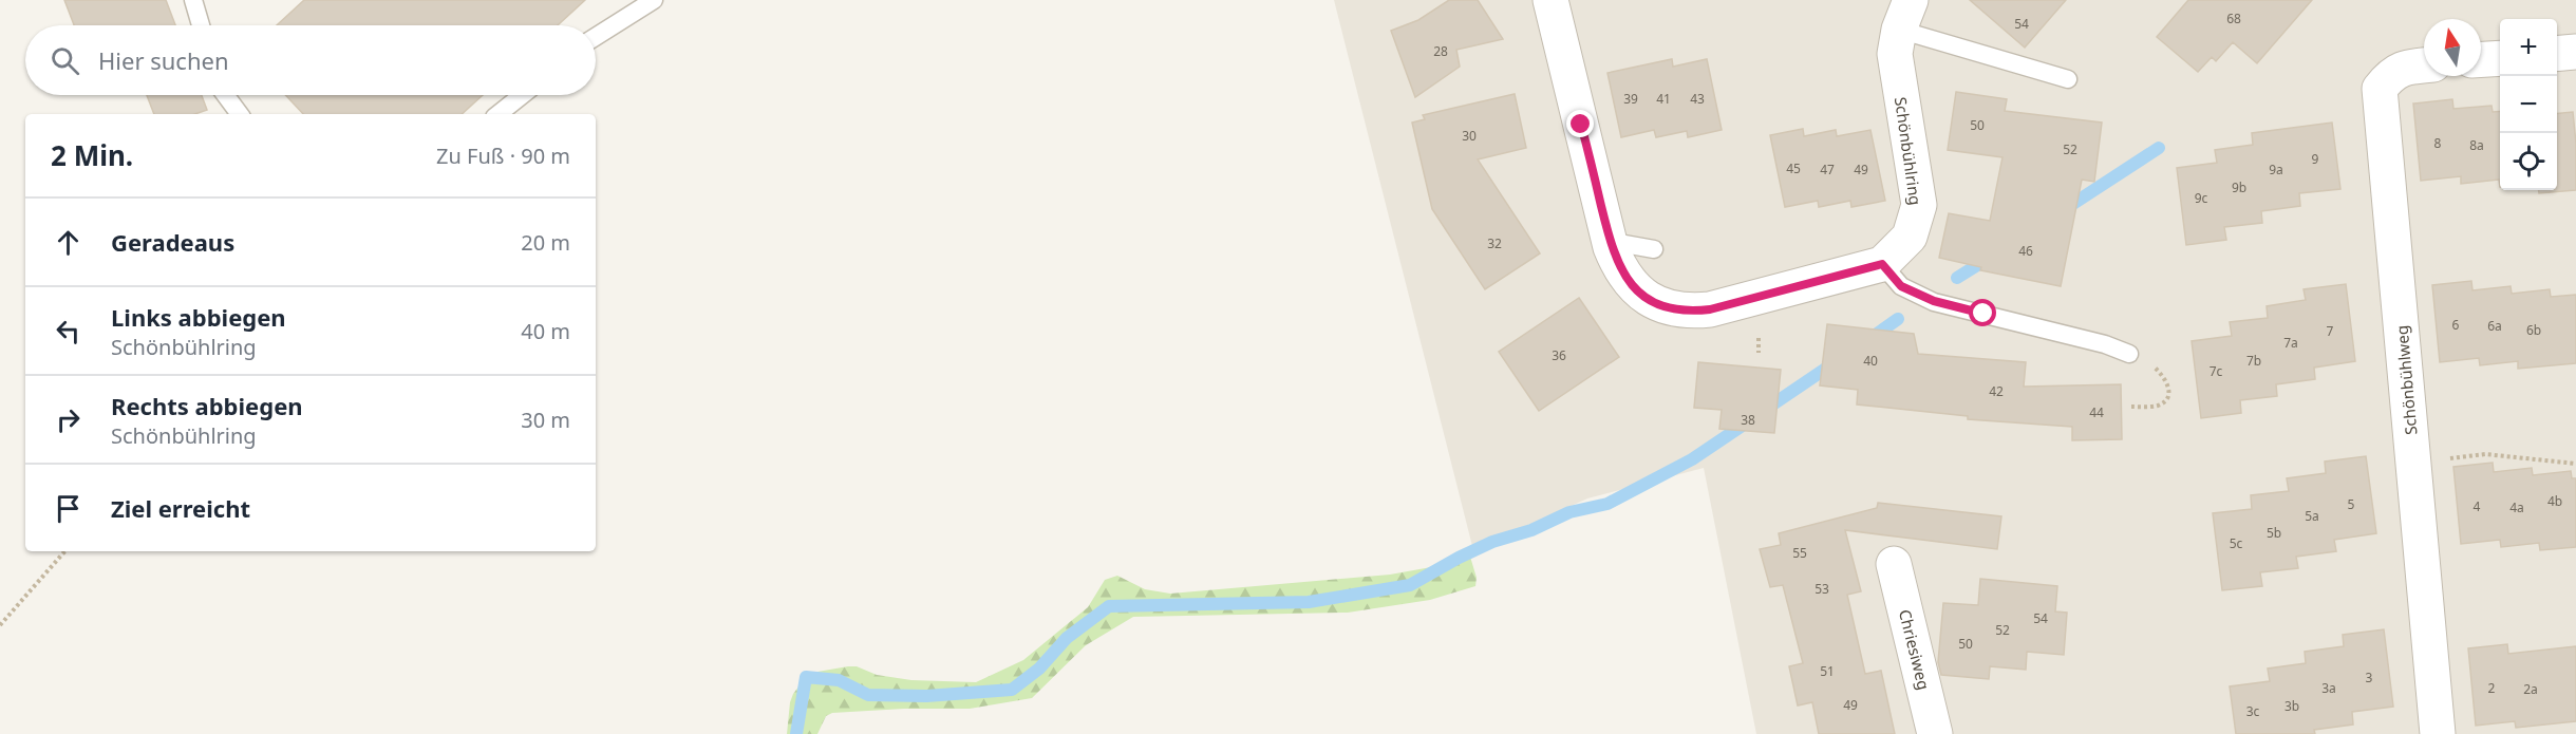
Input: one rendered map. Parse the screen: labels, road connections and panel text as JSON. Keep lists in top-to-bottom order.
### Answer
{
  "streets": {
    "street": ["Schönbühlring", "Schönbühlweg", "Chriesiweg"]
  },
  "house_numbers": [
    "68",
    "54",
    "28",
    "39",
    "41",
    "43",
    "50",
    "30",
    "8",
    "8a",
    "52",
    "9",
    "45",
    "47",
    "49",
    "9a",
    "9b",
    "9c",
    "32",
    "46",
    "6",
    "6a",
    "6b",
    "7",
    "7a",
    "36",
    "40",
    "7b",
    "7c",
    "42",
    "44",
    "38",
    "4b",
    "5",
    "4",
    "4a",
    "5a",
    "5b",
    "5c",
    "55",
    "53",
    "54",
    "52",
    "50",
    "51",
    "3",
    "3a",
    "2",
    "2a",
    "49",
    "3b",
    "3c"
  ],
  "north": "top",
  "page": {
    "map_buttons": ["+", "−"],
    "search": "Hier suchen",
    "heading": ["2 Min.", "Zu Fuß · 90 m"],
    "list": [
      ["Geradeaus", "20 m"],
      ["Links abbiegen", "Schönbühlring", "40 m"],
      ["Rechts abbiegen", "Schönbühlring", "30 m"],
      "Ziel erreicht"
    ]
  }
}
